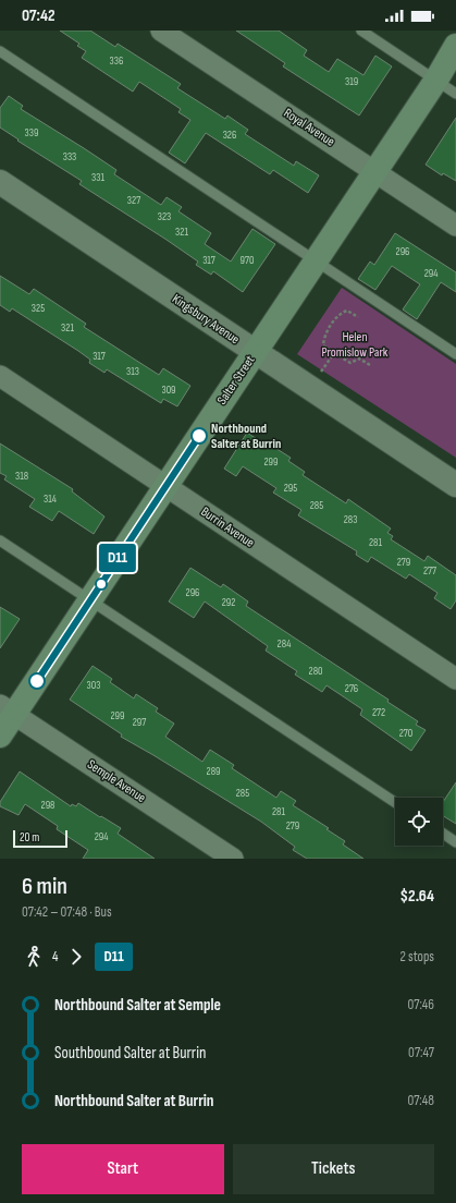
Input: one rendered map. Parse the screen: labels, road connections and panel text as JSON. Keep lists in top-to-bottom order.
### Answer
{
  "streets": {
    "main road": ["Salter Street"],
    "street": [
      "Royal Avenue",
      "Kingsbury Avenue",
      "Burrin Avenue",
      "Semple Avenue"
    ]
  },
  "crossings": [
    ["Royal Avenue", "Salter Street"],
    ["Kingsbury Avenue", "Salter Street"],
    ["Salter Street", "Burrin Avenue"],
    ["Salter Street", "Semple Avenue"]
  ],
  "parks": ["Helen Promislow Park"],
  "places": ["Northbound Salter at Burrin"],
  "lines": ["bus line D11"],
  "house_numbers": [
    "336",
    "319",
    "339",
    "326",
    "333",
    "331",
    "327",
    "323",
    "321",
    "296",
    "317",
    "970",
    "294",
    "325",
    "321",
    "317",
    "313",
    "309",
    "299",
    "318",
    "295",
    "314",
    "285",
    "283",
    "281",
    "279",
    "277",
    "296",
    "292",
    "284",
    "280",
    "303",
    "276",
    "272",
    "299",
    "297",
    "270",
    "289",
    "285",
    "298",
    "281",
    "279",
    "294"
  ],
  "scale_bar": "20 m",
  "page": {
    "status": "07:42",
    "on_map": "D11",
    "scale": "20 m",
    "heading": ["6 min", "07:42 – 07:48 · Bus", "$2.64"],
    "legs": ["4", "D11", "2 stops"],
    "list": [
      {
        "name": "Northbound Salter at Semple",
        "value": "07:46"
      },
      {
        "name": "Southbound Salter at Burrin",
        "value": "07:47"
      },
      {
        "name": "Northbound Salter at Burrin",
        "value": "07:48"
      }
    ],
    "buttons": ["Start", "Tickets"]
  }
}
